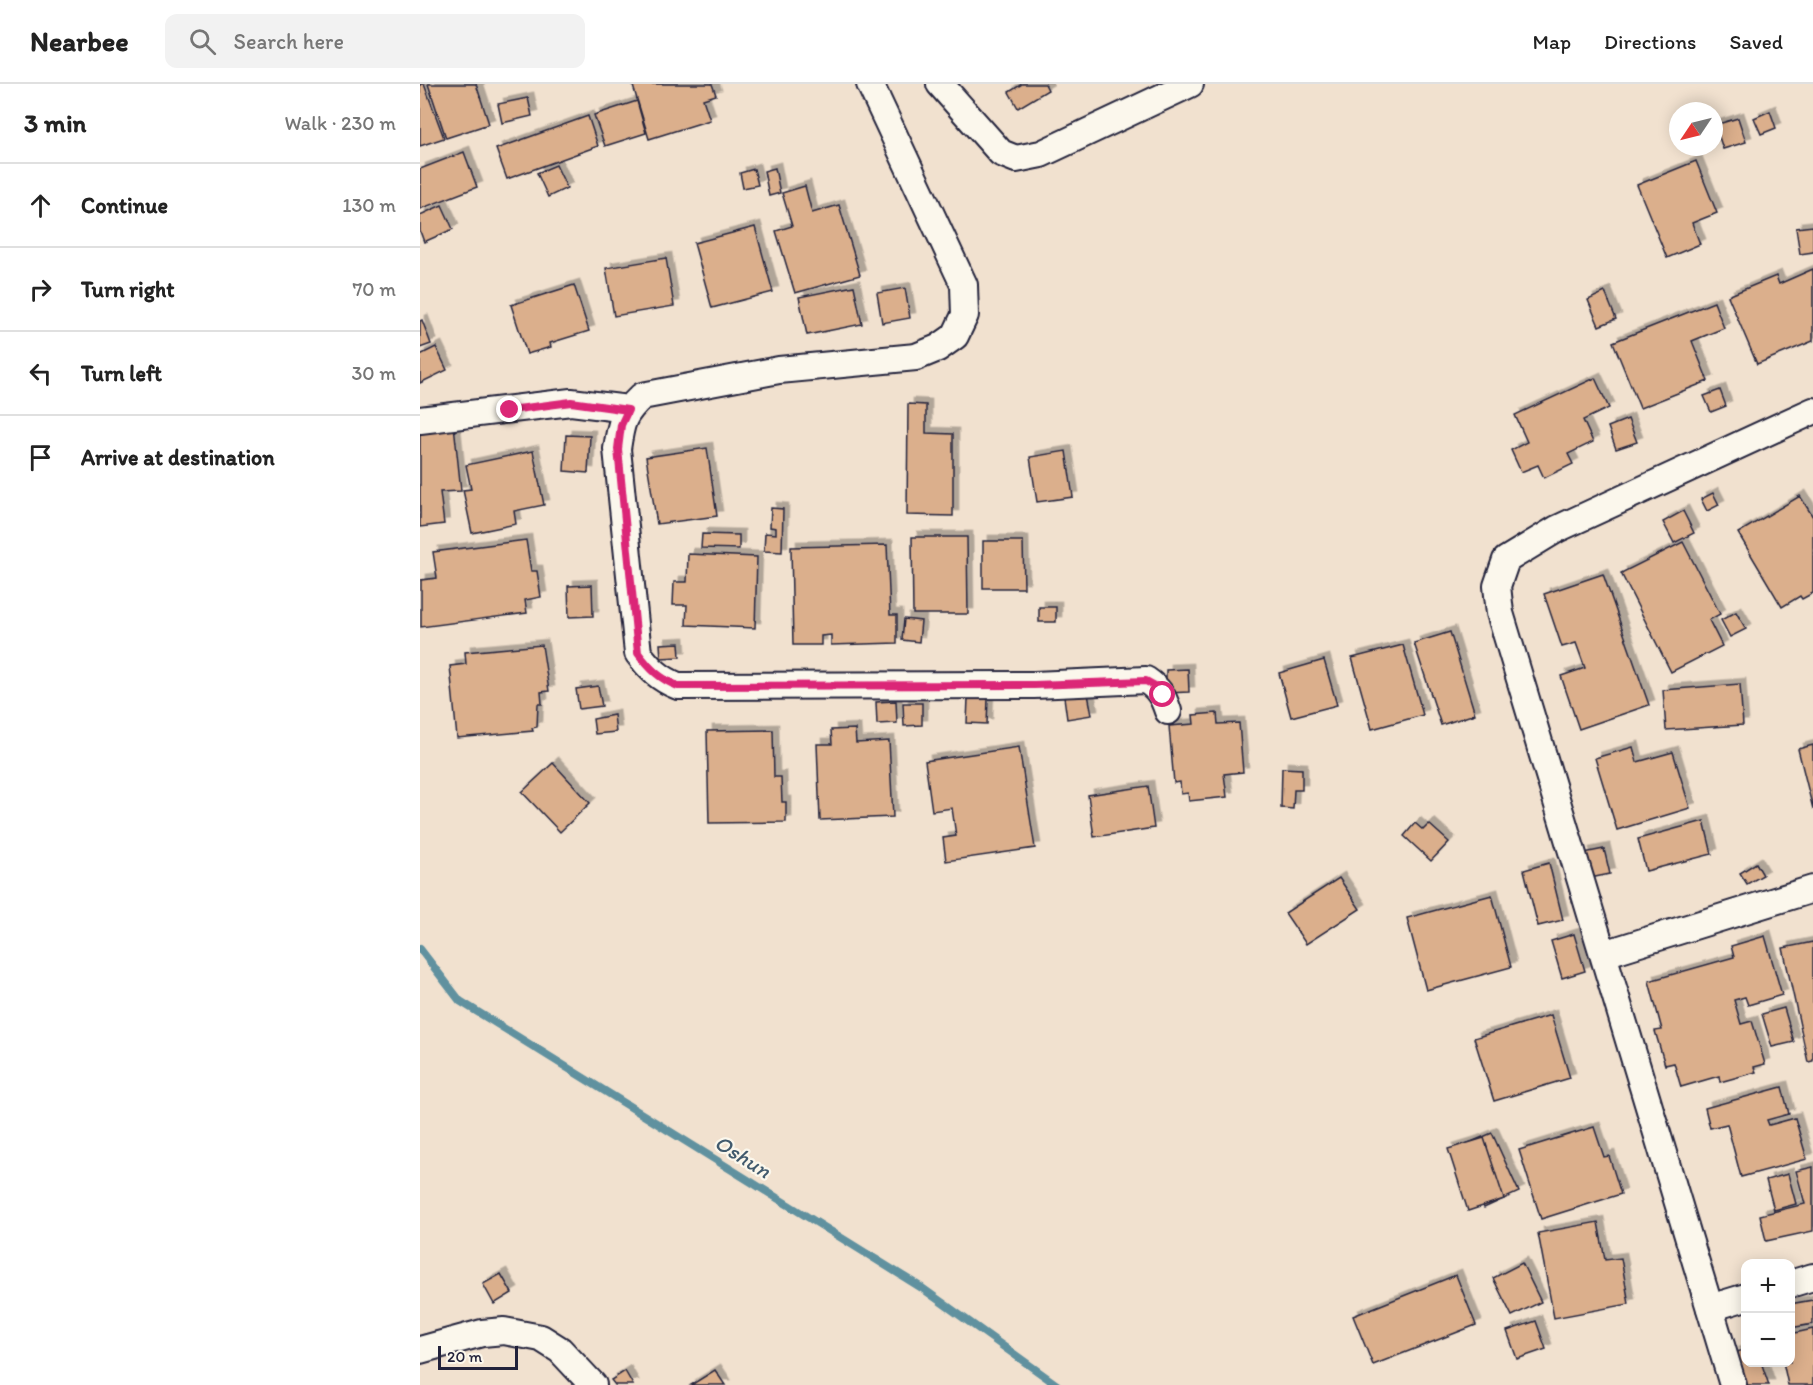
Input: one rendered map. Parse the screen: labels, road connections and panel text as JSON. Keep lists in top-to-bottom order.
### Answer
{
  "water": ["Oshun"],
  "scale_bar": "20 m",
  "north": "bottom left",
  "page": {
    "header": "Nearbee",
    "search": "Search here",
    "nav": ["Map", "Directions", "Saved"],
    "heading": ["3 min", "Walk · 230 m"],
    "list": [
      ["Continue", "130 m"],
      ["Turn right", "70 m"],
      ["Turn left", "30 m"],
      "Arrive at destination"
    ],
    "map_buttons": ["+", "−"],
    "scale": "20 m"
  }
}
